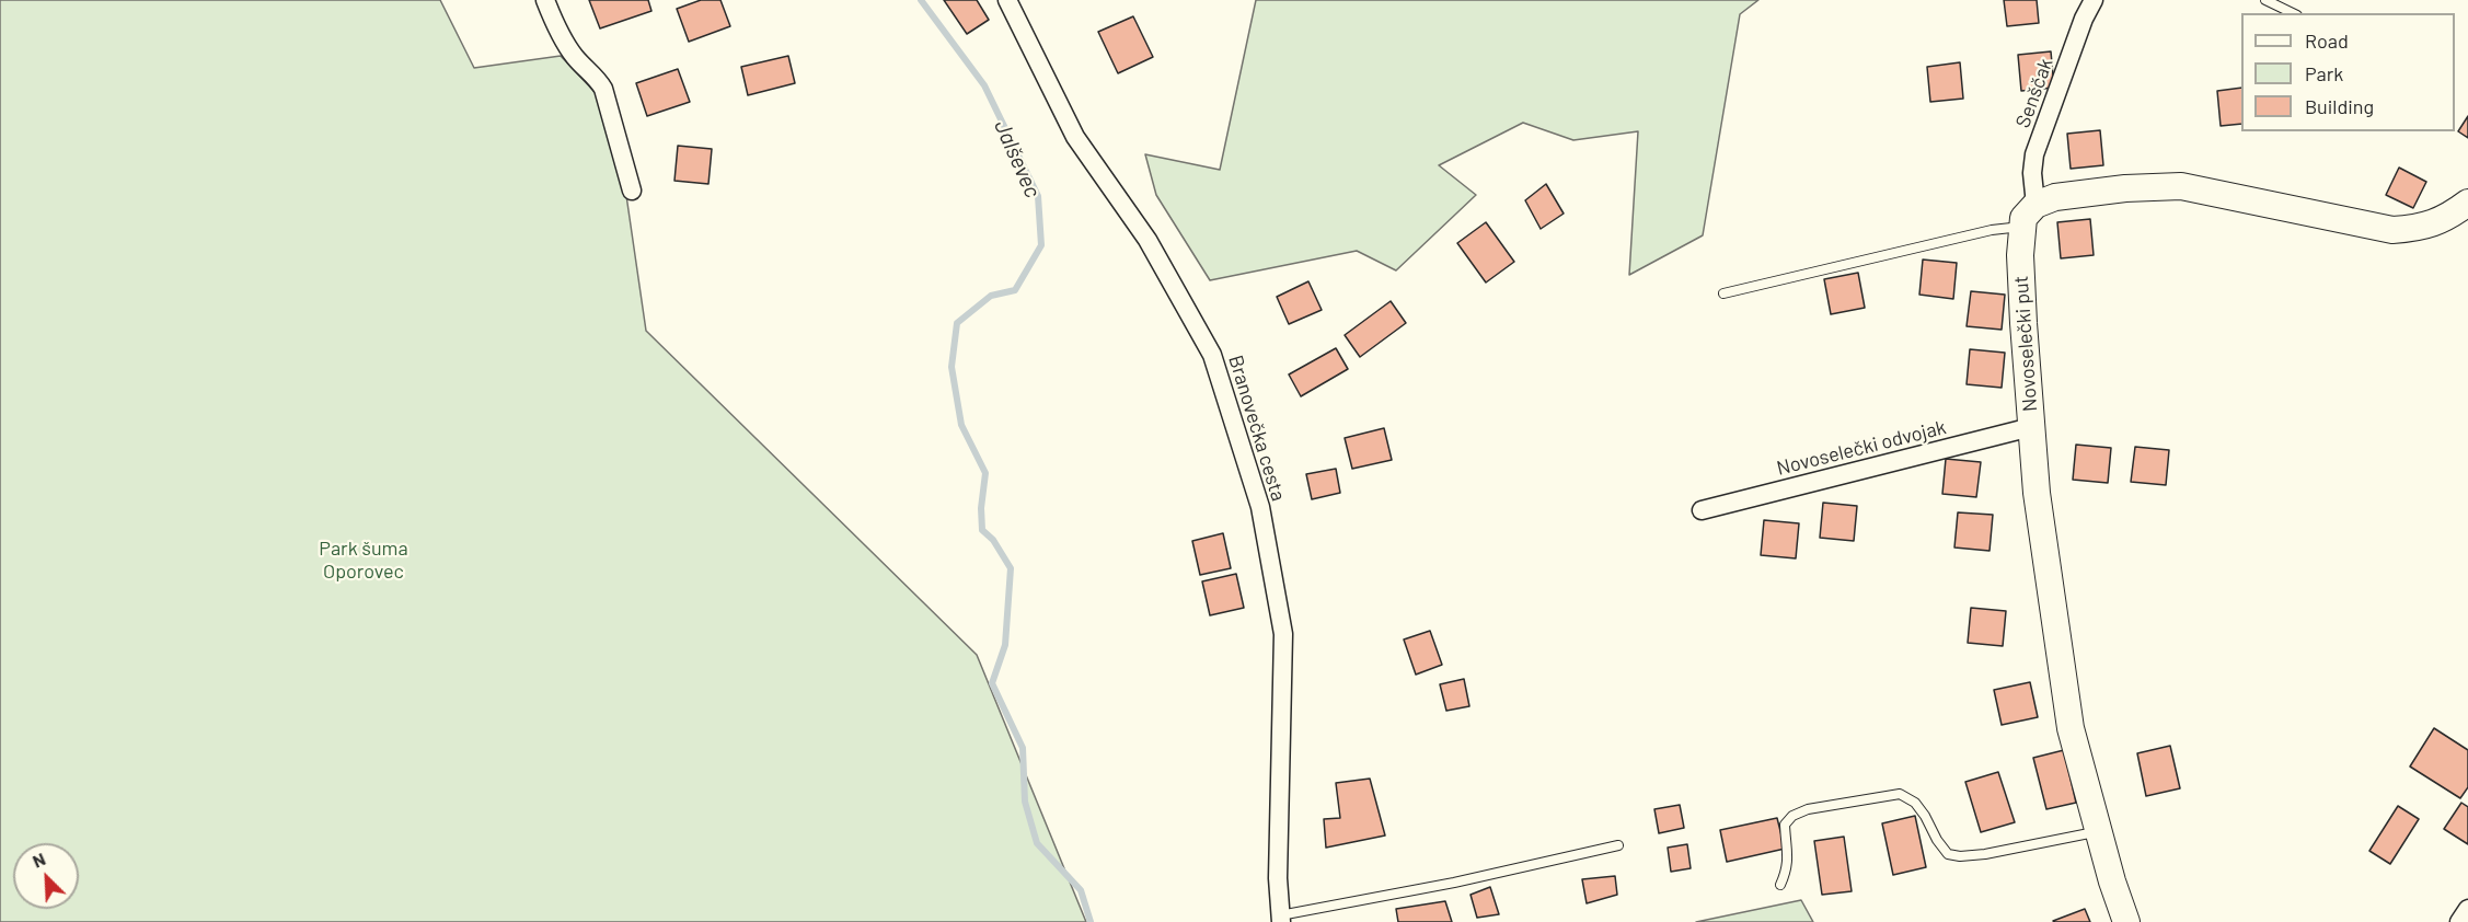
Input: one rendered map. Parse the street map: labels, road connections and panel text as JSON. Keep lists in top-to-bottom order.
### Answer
{
  "streets": {
    "street": [
      "Senščak",
      "Novoselečki put",
      "Branovečka cesta",
      "Novoselečki odvojak"
    ]
  },
  "crossings": [
    ["Senščak", "Novoselečki put"],
    ["Novoselečki put", "Novoselečki odvojak"]
  ],
  "water": ["Jalševec"],
  "parks": ["Park šuma Oporovec"],
  "legend": ["Road", "Park", "Building"],
  "north": "top left"
}
